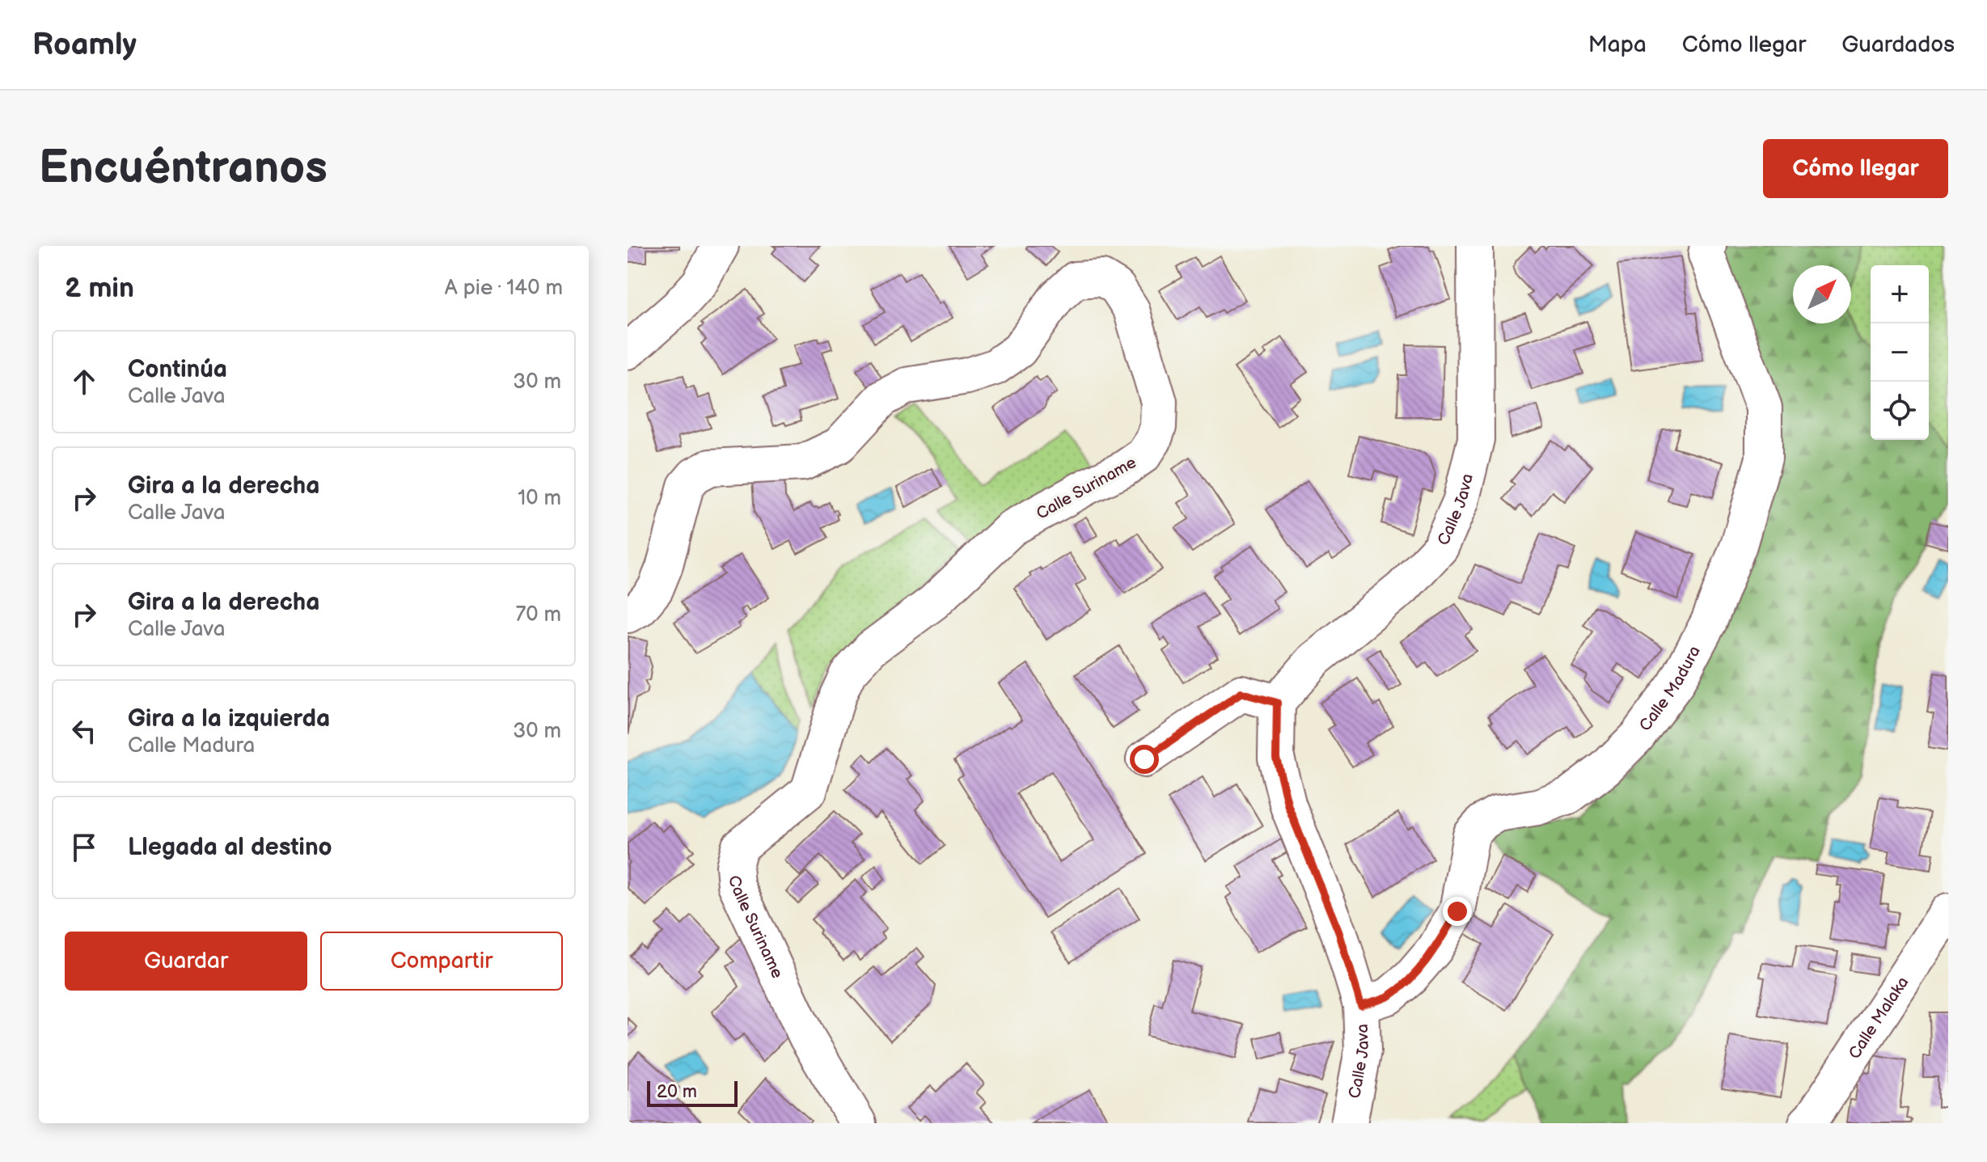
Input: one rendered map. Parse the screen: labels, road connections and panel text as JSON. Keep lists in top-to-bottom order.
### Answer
{
  "streets": {
    "street": [
      "Calle Suriname",
      "Calle Java",
      "Calle Madura",
      "Calle Malaka"
    ]
  },
  "crossings": [
    ["Calle Java", "Calle Madura"]
  ],
  "scale_bar": "20 m",
  "north": "top right",
  "page": {
    "header": "Roamly",
    "nav": ["Mapa", "Cómo llegar", "Guardados"],
    "buttons": [
      "Cómo llegar",
      ["Guardar", "Compartir"]
    ],
    "title": "Encuéntranos",
    "heading": ["2 min", "A pie · 140 m"],
    "map_buttons": ["+", "−"],
    "list": [
      ["Continúa", "Calle Java", "30 m"],
      ["Gira a la derecha", "Calle Java", "10 m"],
      ["Gira a la derecha", "Calle Java", "70 m"],
      ["Gira a la izquierda", "Calle Madura", "30 m"],
      "Llegada al destino"
    ],
    "scale": "20 m"
  }
}
